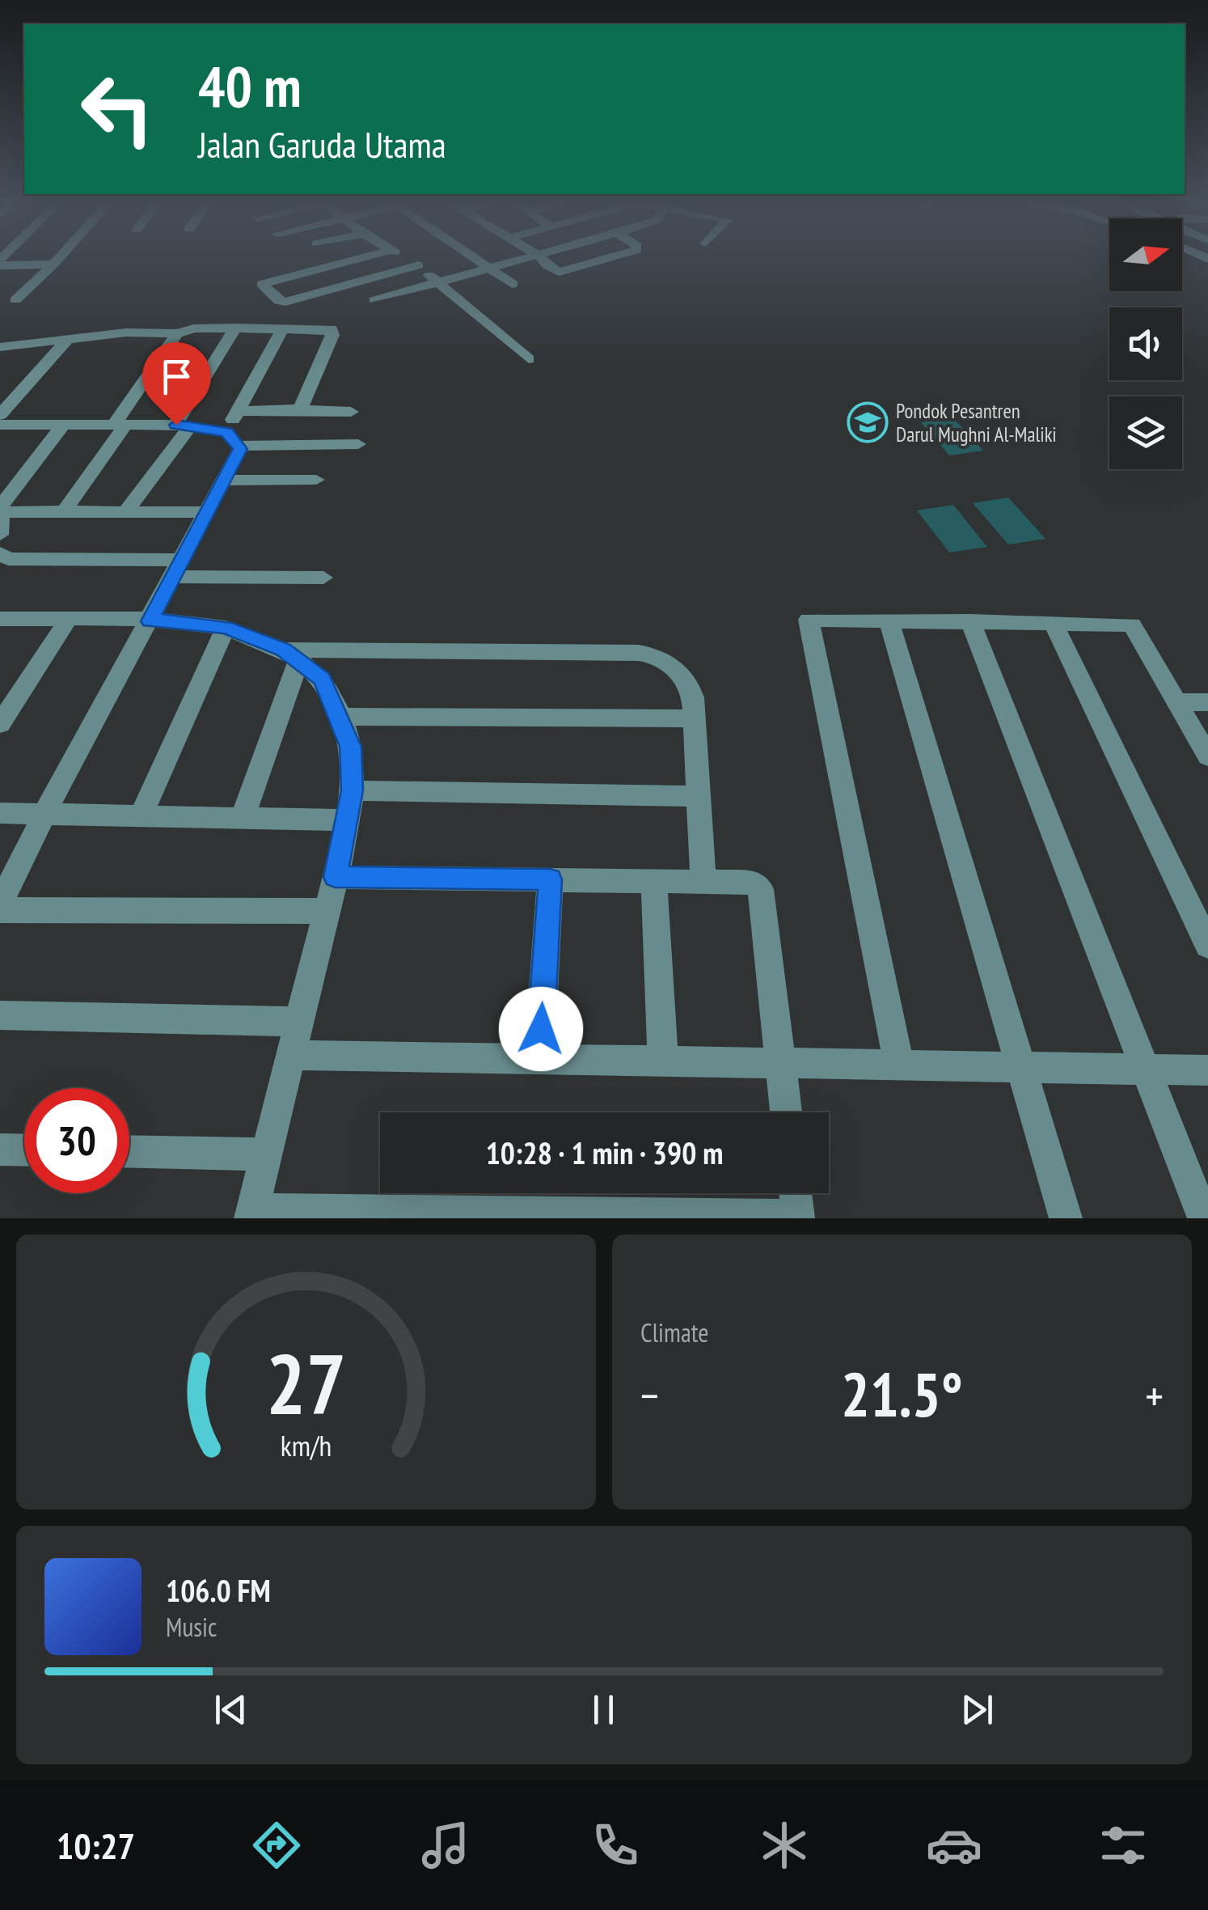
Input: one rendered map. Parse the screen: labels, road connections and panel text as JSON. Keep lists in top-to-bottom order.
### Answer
{
  "places": {
    "school or university": ["Pondok Pesantren Darul Mughni Al-Maliki"]
  },
  "north": "right",
  "page": {
    "turn": ["40 m", "Jalan Garuda Utama"],
    "limit": "30",
    "trip": "10:28 · 1 min · 390 m",
    "tile": "Climate",
    "heat": ["−", "21.5°", "+"],
    "song": ["106.0 FM", "Music"],
    "tabs": "10:27",
    "gauge": ["27", "km/h"]
  }
}
